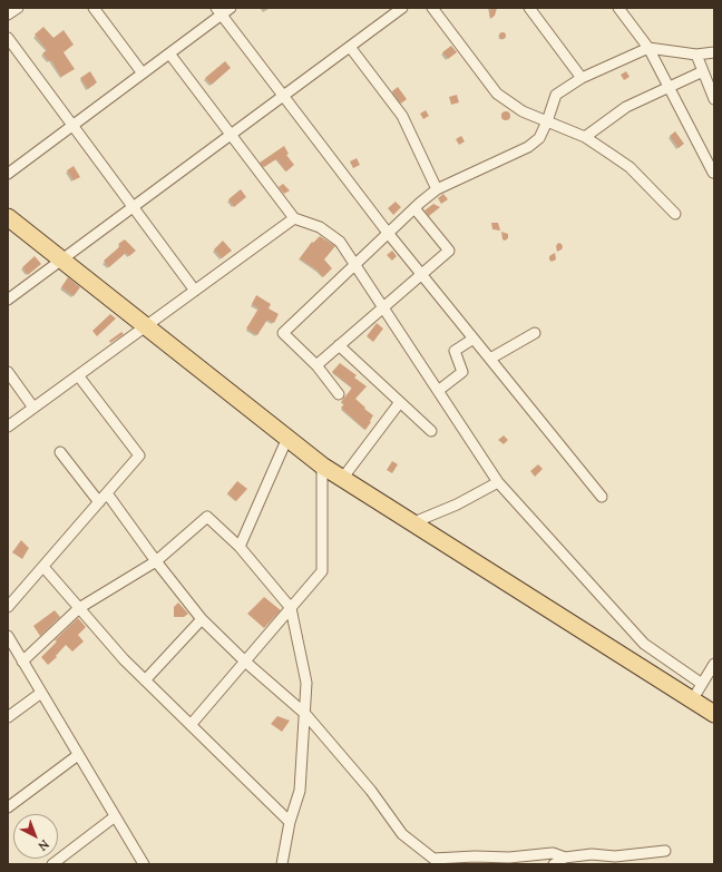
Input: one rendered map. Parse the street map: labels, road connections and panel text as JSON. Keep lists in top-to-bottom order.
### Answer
{
  "north": "bottom right"
}
